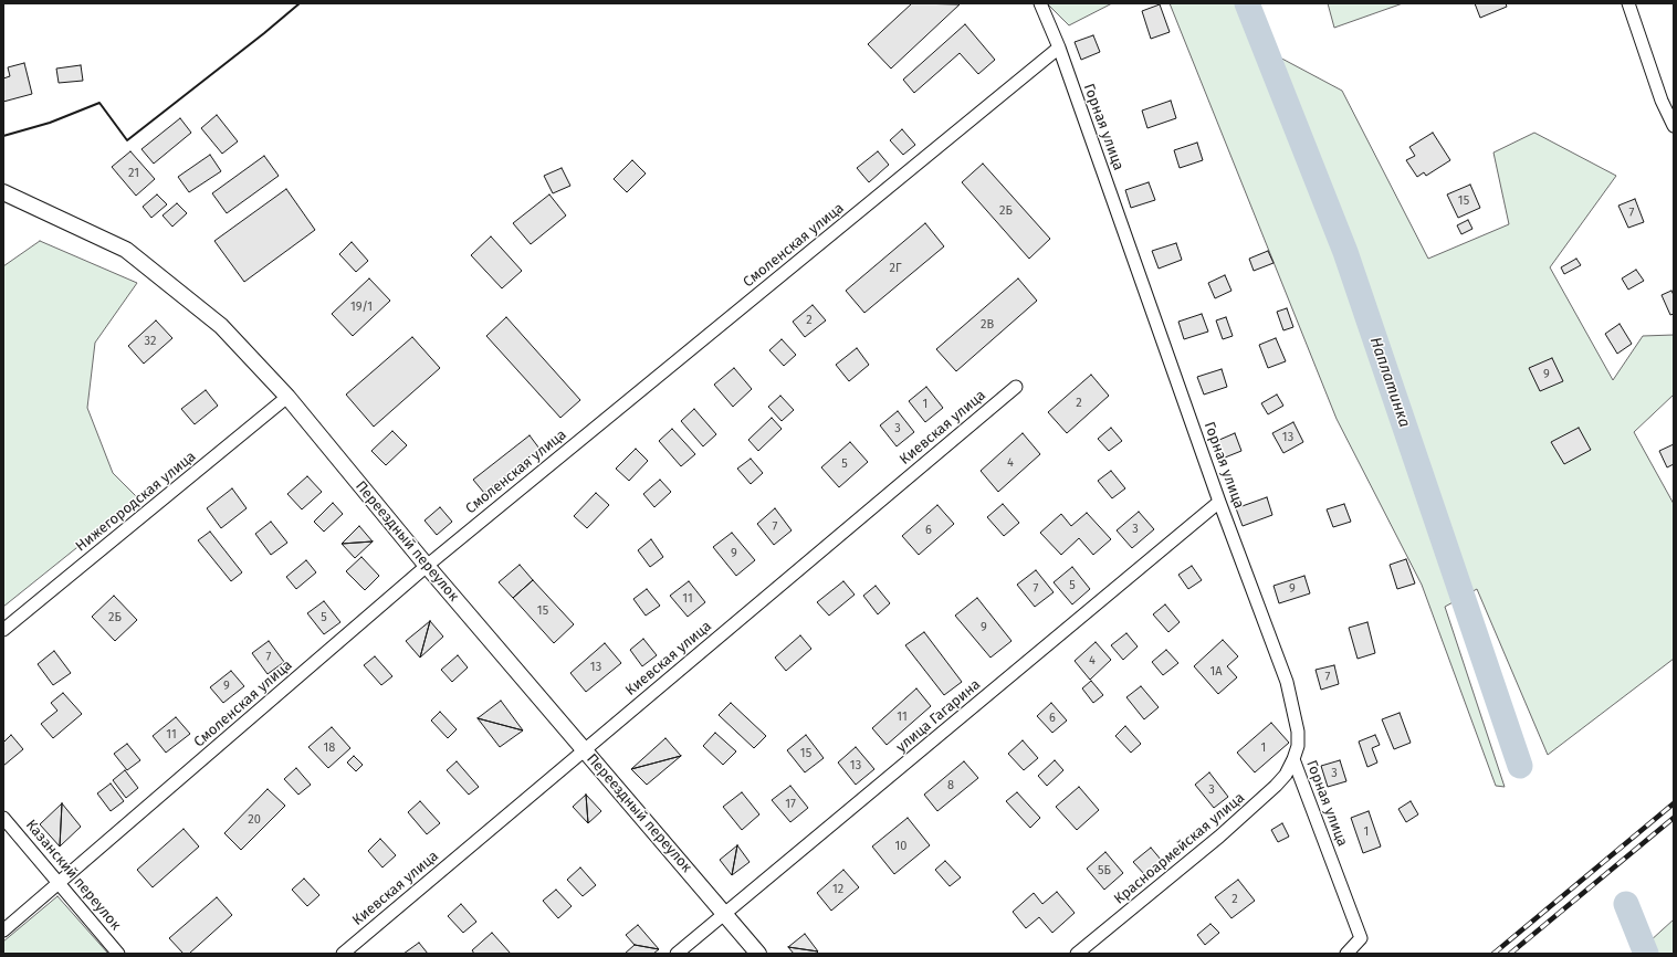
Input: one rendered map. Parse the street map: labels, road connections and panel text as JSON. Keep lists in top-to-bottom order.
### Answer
{
  "streets": {
    "street": [
      "Горная улица",
      "Смоленская улица",
      "Киевская улица",
      "Нижегородская улица",
      "Переездный переулок",
      "улица Гагарина",
      "Красноармейская улица",
      "Казанский переулок"
    ]
  },
  "crossings": [
    ["Горная улица", "Смоленская улица"],
    ["Горная улица", "улица Гагарина"],
    ["Горная улица", "Красноармейская улица"],
    ["Смоленская улица", "Переездный переулок"],
    ["Смоленская улица", "Казанский переулок"],
    ["Киевская улица", "Переездный переулок"],
    ["Нижегородская улица", "Переездный переулок"],
    ["Переездный переулок", "улица Гагарина"]
  ],
  "water": ["Наплатинка"],
  "house_numbers": [
    "21",
    "15",
    "2Б",
    "7",
    "2Г",
    "19/1",
    "2",
    "2В",
    "32",
    "9",
    "2",
    "1",
    "3",
    "13",
    "4",
    "5",
    "7",
    "3",
    "6",
    "9",
    "5",
    "7",
    "9",
    "11",
    "15",
    "2Б",
    "5",
    "9",
    "7",
    "4",
    "13",
    "1A",
    "7",
    "9",
    "11",
    "6",
    "11",
    "18",
    "1",
    "15",
    "13",
    "3",
    "8",
    "3",
    "17",
    "20",
    "1",
    "10",
    "5Б",
    "12",
    "2"
  ]
}
